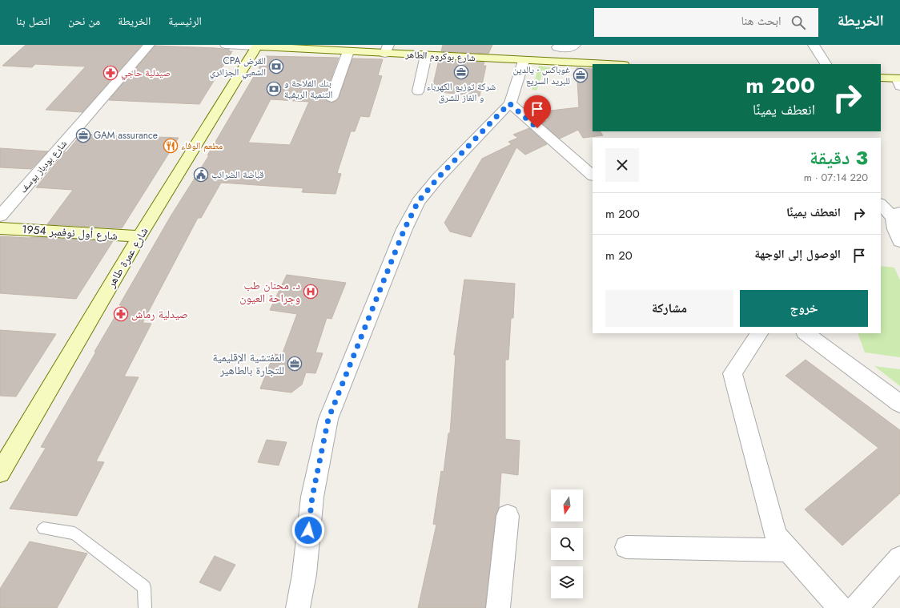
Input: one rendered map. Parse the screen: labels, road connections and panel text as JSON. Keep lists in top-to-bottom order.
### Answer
{
  "streets": {
    "main road": ["شارع بوكروم الطاهر", "شارع أول نوفمبر 1954", "شارع عمرة طاهر"],
    "street": ["شارع بودباز يوسف"]
  },
  "crossings": [
    ["شارع بوكروم الطاهر", "شارع عمرة طاهر"],
    ["شارع أول نوفمبر 1954", "شارع عمرة طاهر"]
  ],
  "places": {
    "bank": ["CPA القرض الشعبي الجزائري", "بنك الفلاحة و التنمية الريفية"],
    "office": [
      "شركة توزيع الكهرباء و الغاز للشرق",
      "غوباكس - يالدين للبريد السريع",
      "GAM assurance",
      "المفتشية الإقليمية للتجارة بالطاهير"
    ],
    "pharmacy": ["صيدلية حاجي", "صيدلية رماش"],
    "restaurant": ["مطعم الوفاء"],
    "public building": ["قباضة الضرائب"],
    "hospital": ["د. محنان طب وجراحة العيون"]
  },
  "north": "bottom",
  "page": {
    "header": "الخريطة",
    "search": "ابحث هنا",
    "nav": [
      "الرئيسية",
      "الخريطة",
      "من نحن",
      "اتصل بنا"
    ],
    "turn": ["200 m", "انعطف يمينًا"],
    "heading": ["3 دقيقة", "220 m · 07:14"],
    "list": [
      {
        "name": "انعطف يمينًا",
        "value": "200 m"
      },
      {
        "name": "الوصول إلى الوجهة",
        "value": "20 m"
      }
    ],
    "buttons": ["خروج", "مشاركة"]
  }
}
